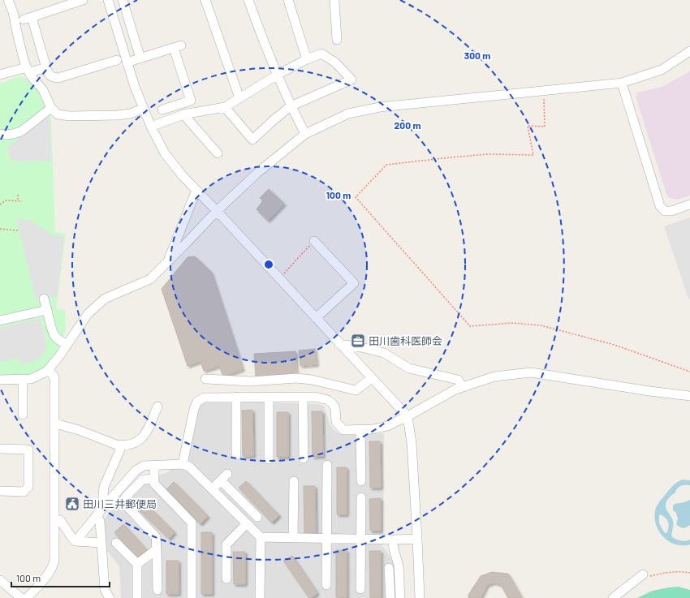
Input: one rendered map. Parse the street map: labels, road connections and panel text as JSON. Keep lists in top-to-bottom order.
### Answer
{
  "places": {
    "office": ["田川歯科医師会"],
    "public building": ["田川三井郵便局"]
  },
  "scale_bar": "100 m",
  "rings": ["300 m", "200 m", "100 m"]
}
